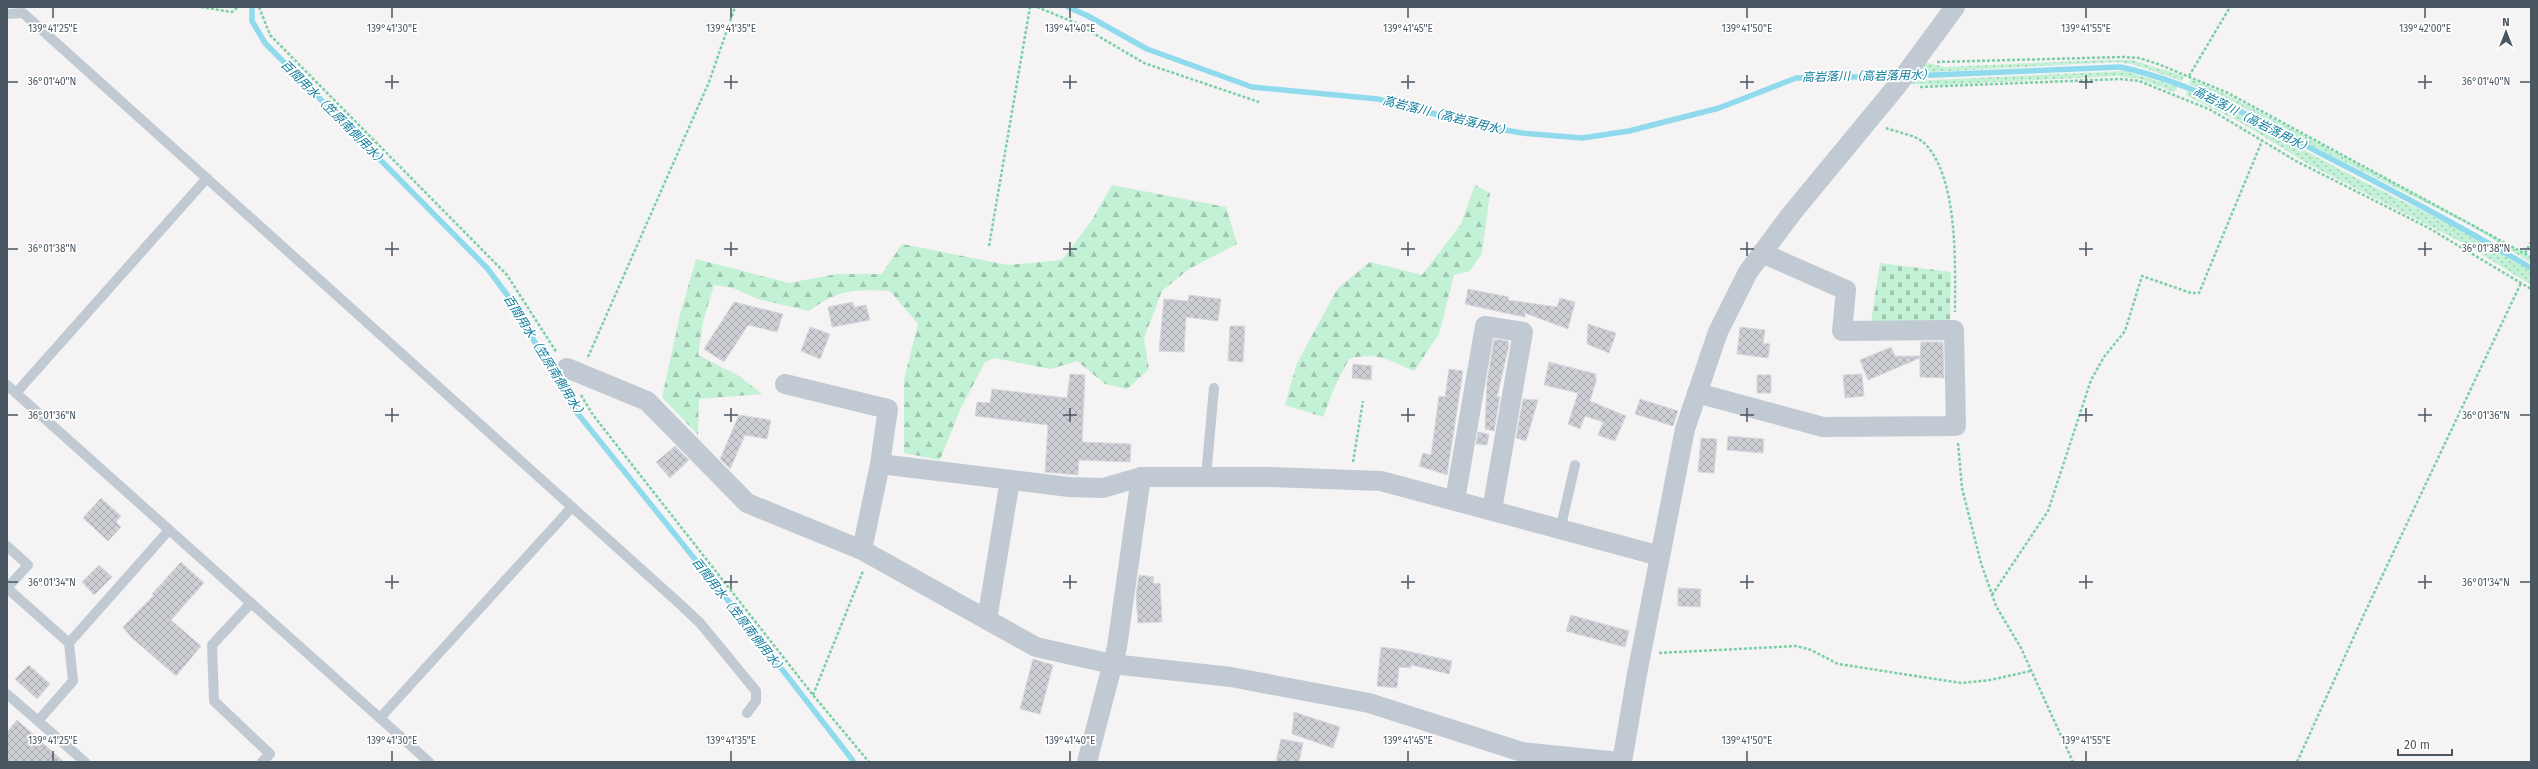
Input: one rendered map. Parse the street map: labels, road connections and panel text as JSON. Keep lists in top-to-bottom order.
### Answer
{
  "water": ["高岩落川（高岩落用水）", "百間用水（笠原南側用水）"],
  "scale_bar": "20 m",
  "north": "top",
  "coordinates": [
    "139°41'25\"E",
    "139°41'30\"E",
    "139°41'35\"E",
    "139°41'40\"E",
    "139°41'45\"E",
    "139°41'50\"E",
    "139°41'55\"E",
    "139°42'00\"E",
    "36°01'40\"N",
    "36°01'38\"N",
    "36°01'36\"N",
    "36°01'34\"N"
  ]
}
